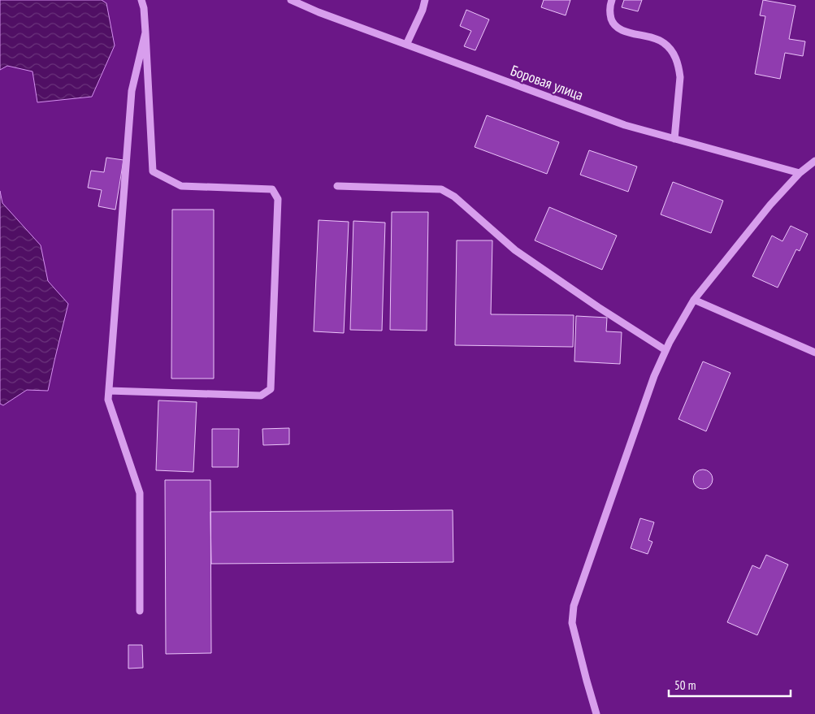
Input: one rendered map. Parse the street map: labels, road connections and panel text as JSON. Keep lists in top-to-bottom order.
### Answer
{
  "streets": {
    "street": ["Боровая улица"]
  },
  "scale_bar": "50 m"
}
